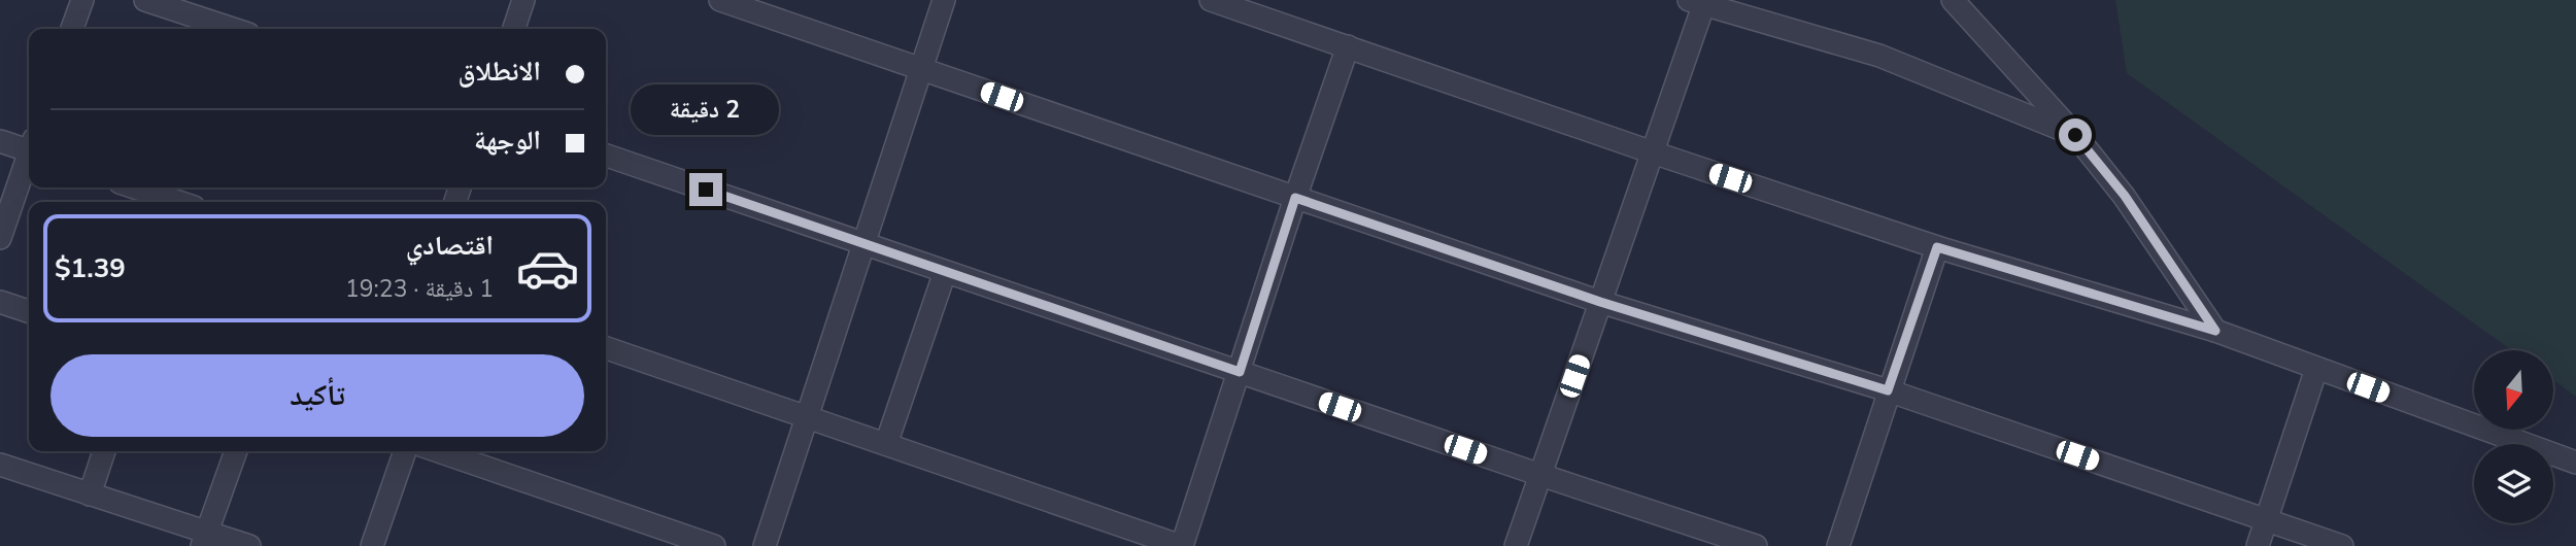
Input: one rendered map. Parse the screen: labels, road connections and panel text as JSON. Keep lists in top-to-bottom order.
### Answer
{
  "north": "bottom",
  "page": {
    "banner": ["الانطلاق", "الوجهة"],
    "bubble": "2 دقيقة",
    "list": [
      {
        "name": "اقتصادي",
        "note": "1 دقيقة · 19:23",
        "value": "$1.39"
      }
    ],
    "buttons": "تأكيد"
  }
}
